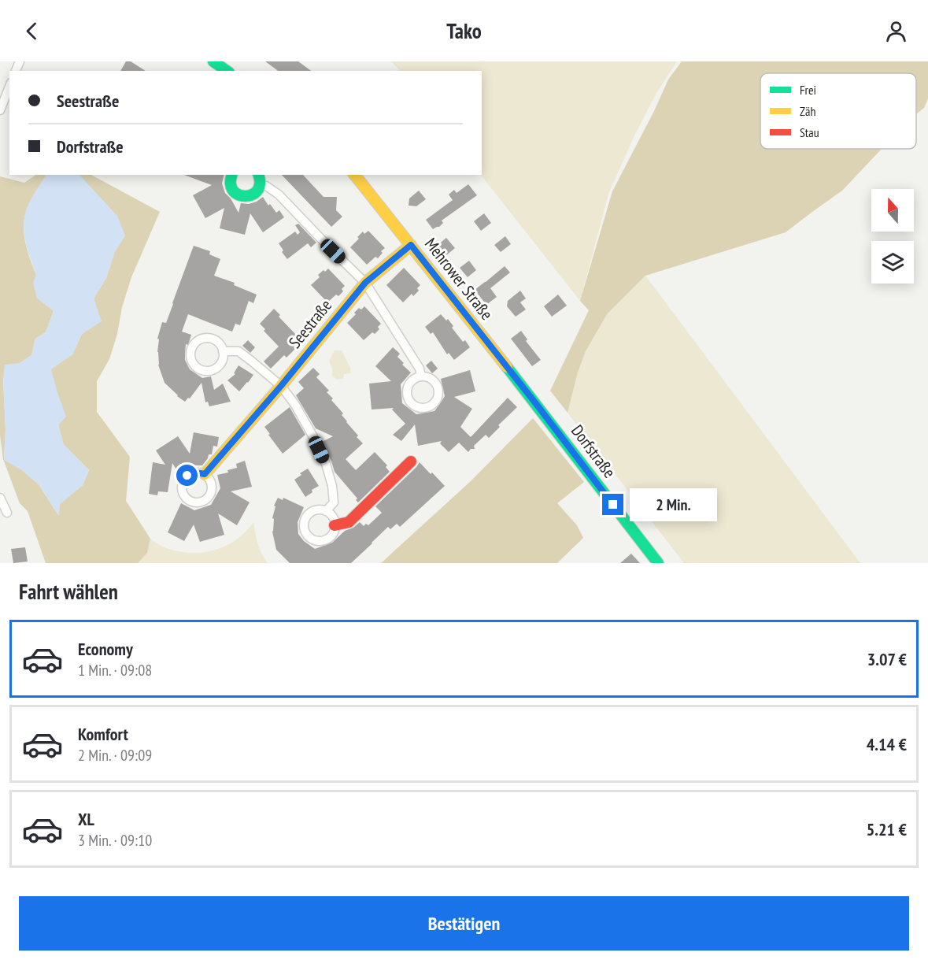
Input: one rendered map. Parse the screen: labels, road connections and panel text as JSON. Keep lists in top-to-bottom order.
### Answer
{
  "streets": {
    "main road": ["Mehrower Straße", "Seestraße", "Dorfstraße"]
  },
  "crossings": [
    ["Mehrower Straße", "Seestraße"],
    ["Mehrower Straße", "Dorfstraße"]
  ],
  "legend": ["Frei", "Zäh", "Stau"],
  "north": "top",
  "page": {
    "header": "Tako",
    "banner": ["Seestraße", "Dorfstraße"],
    "bubble": "2 Min.",
    "heading": "Fahrt wählen",
    "list": [
      {
        "name": "Economy",
        "note": "1 Min. · 09:08",
        "value": "3.07 €"
      },
      {
        "name": "Komfort",
        "note": "2 Min. · 09:09",
        "value": "4.14 €"
      },
      {
        "name": "XL",
        "note": "3 Min. · 09:10",
        "value": "5.21 €"
      }
    ],
    "buttons": "Bestätigen"
  }
}
